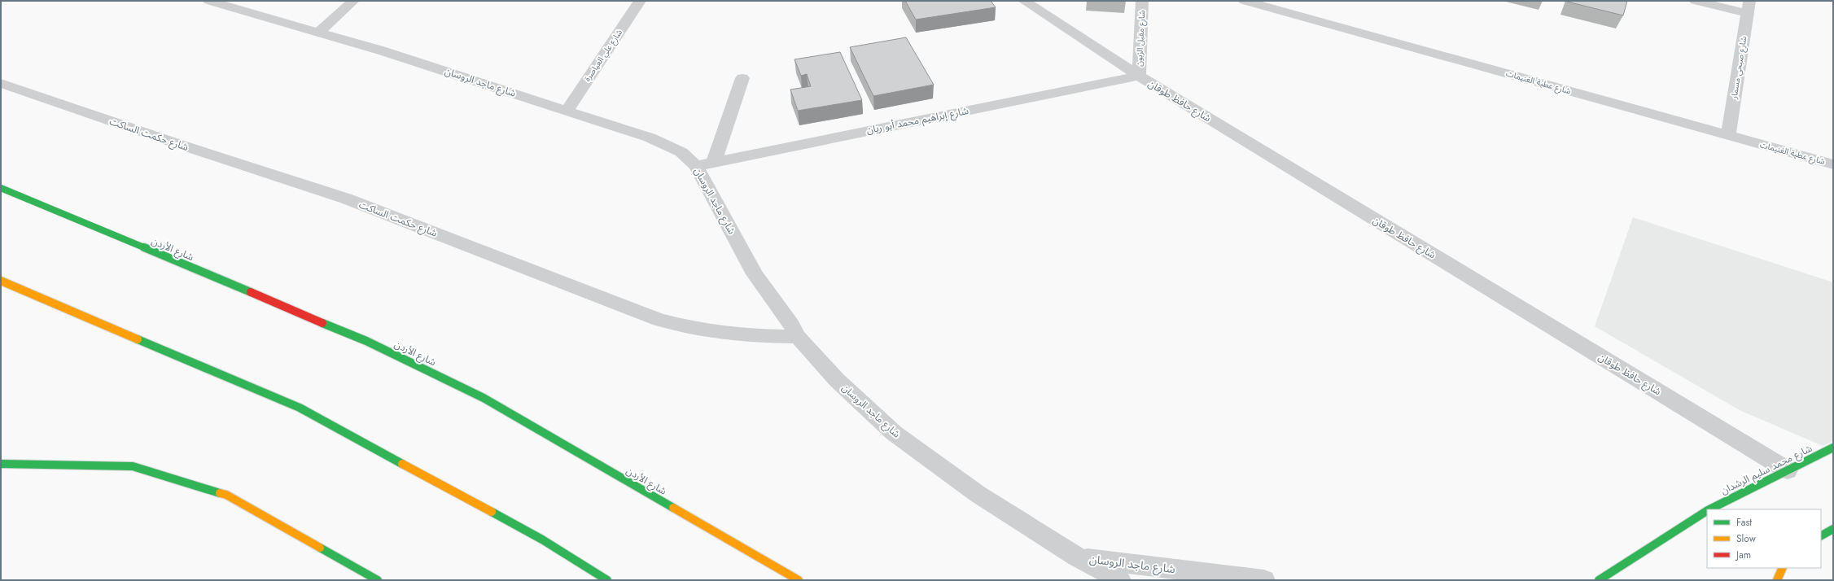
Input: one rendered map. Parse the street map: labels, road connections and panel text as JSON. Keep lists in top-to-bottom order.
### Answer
{
  "streets": {
    "main road": ["شارع الأردن", "شارع محمد سليم الرشدان"],
    "street": [
      "شارع مقبل الزبون",
      "شارع علي العياصرة",
      "شارع صبحي مسمار",
      "شارع ماجد الروسان",
      "شارع عطية الغنيمات",
      "شارع حافظ طوقان",
      "شارع إبراهيم محمد أبو ريان",
      "شارع حكمت الساكت"
    ]
  },
  "crossings": [
    ["شارع مقبل الزبون", "شارع حافظ طوقان"],
    ["شارع مقبل الزبون", "شارع إبراهيم محمد أبو ريان"],
    ["شارع علي العياصرة", "شارع ماجد الروسان"],
    ["شارع صبحي مسمار", "شارع عطية الغنيمات"],
    ["شارع ماجد الروسان", "شارع إبراهيم محمد أبو ريان"],
    ["شارع ماجد الروسان", "شارع حكمت الساكت"],
    ["شارع حافظ طوقان", "شارع إبراهيم محمد أبو ريان"],
    ["شارع حافظ طوقان", "شارع محمد سليم الرشدان"]
  ],
  "legend": ["Fast", "Slow", "Jam"]
}
